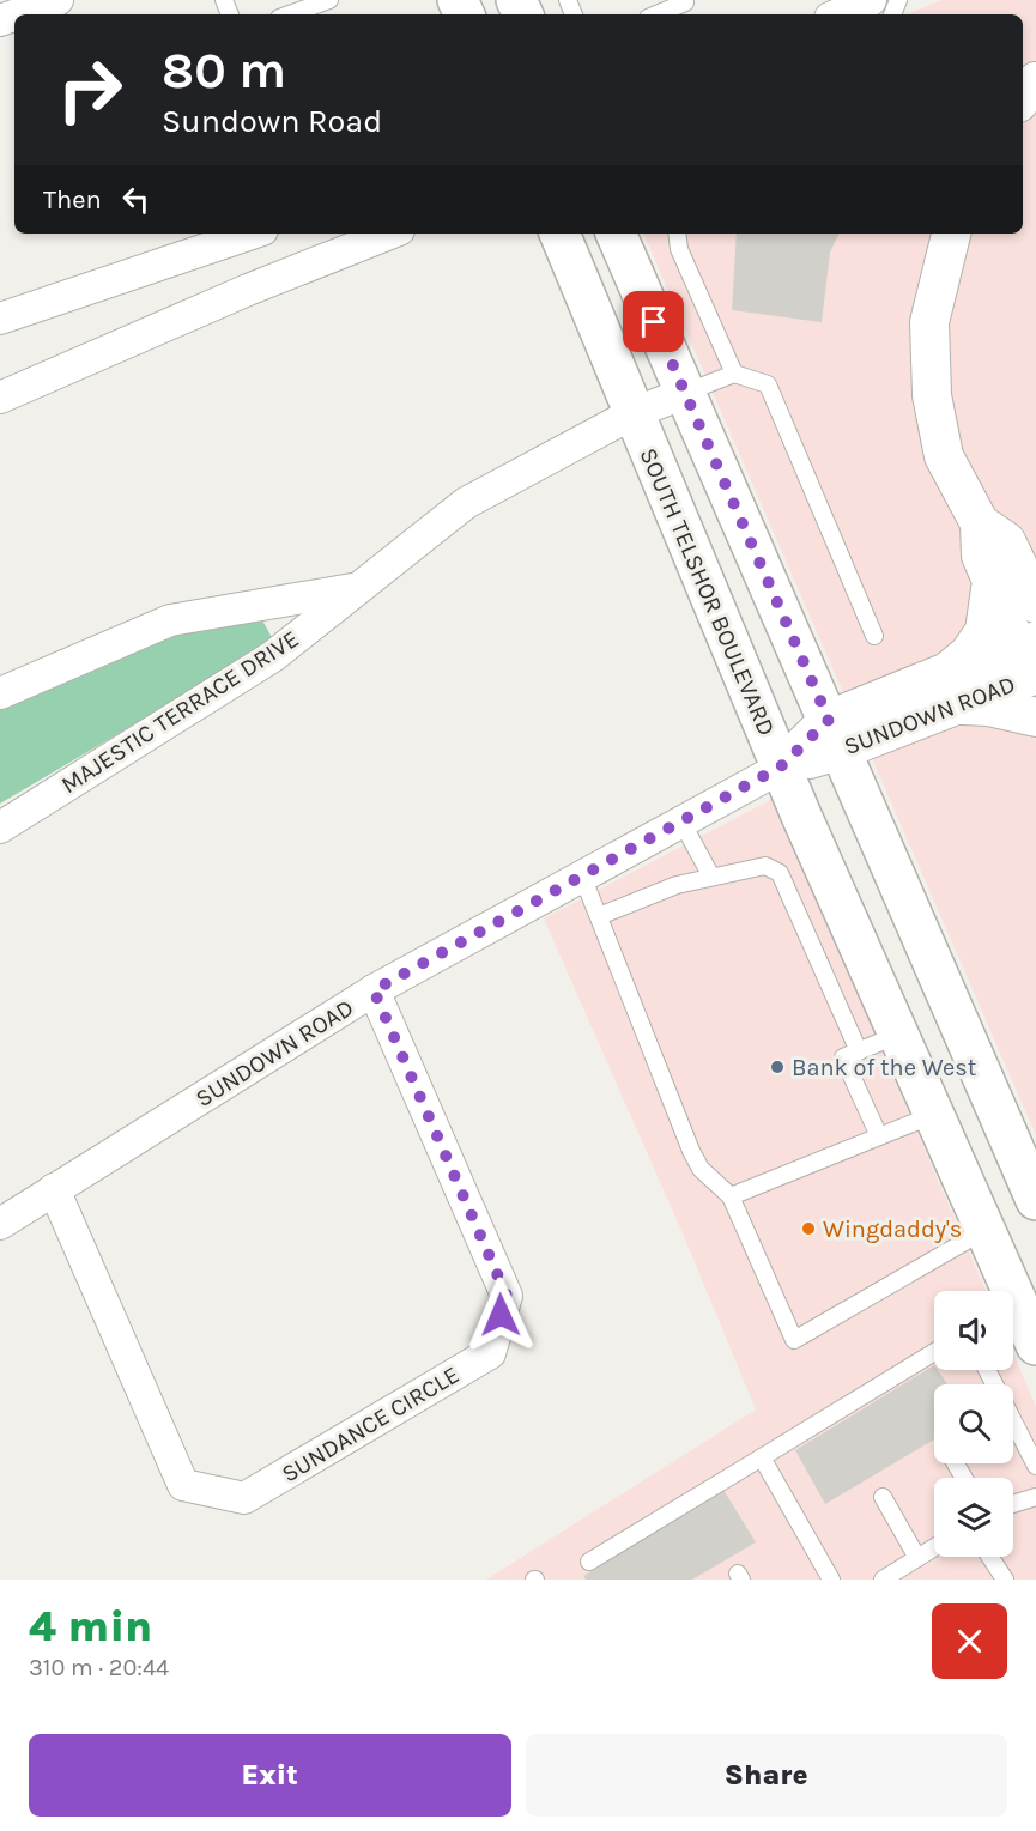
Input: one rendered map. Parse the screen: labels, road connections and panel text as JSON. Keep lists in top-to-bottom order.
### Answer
{
  "streets": {
    "main road": ["SOUTH TELSHOR BOULEVARD"],
    "street": ["MAJESTIC TERRACE DRIVE", "SUNDOWN ROAD", "SUNDANCE CIRCLE"]
  },
  "crossings": [
    ["SOUTH TELSHOR BOULEVARD", "MAJESTIC TERRACE DRIVE"],
    ["SOUTH TELSHOR BOULEVARD", "SUNDOWN ROAD"],
    ["SUNDOWN ROAD", "SUNDANCE CIRCLE"]
  ],
  "places": ["Bank of the West", "Wingdaddy's"],
  "page": {
    "turn": ["80 m", "Sundown Road"],
    "then": "Then",
    "heading": ["4 min", "310 m · 20:44"],
    "buttons": ["Exit", "Share"]
  }
}
